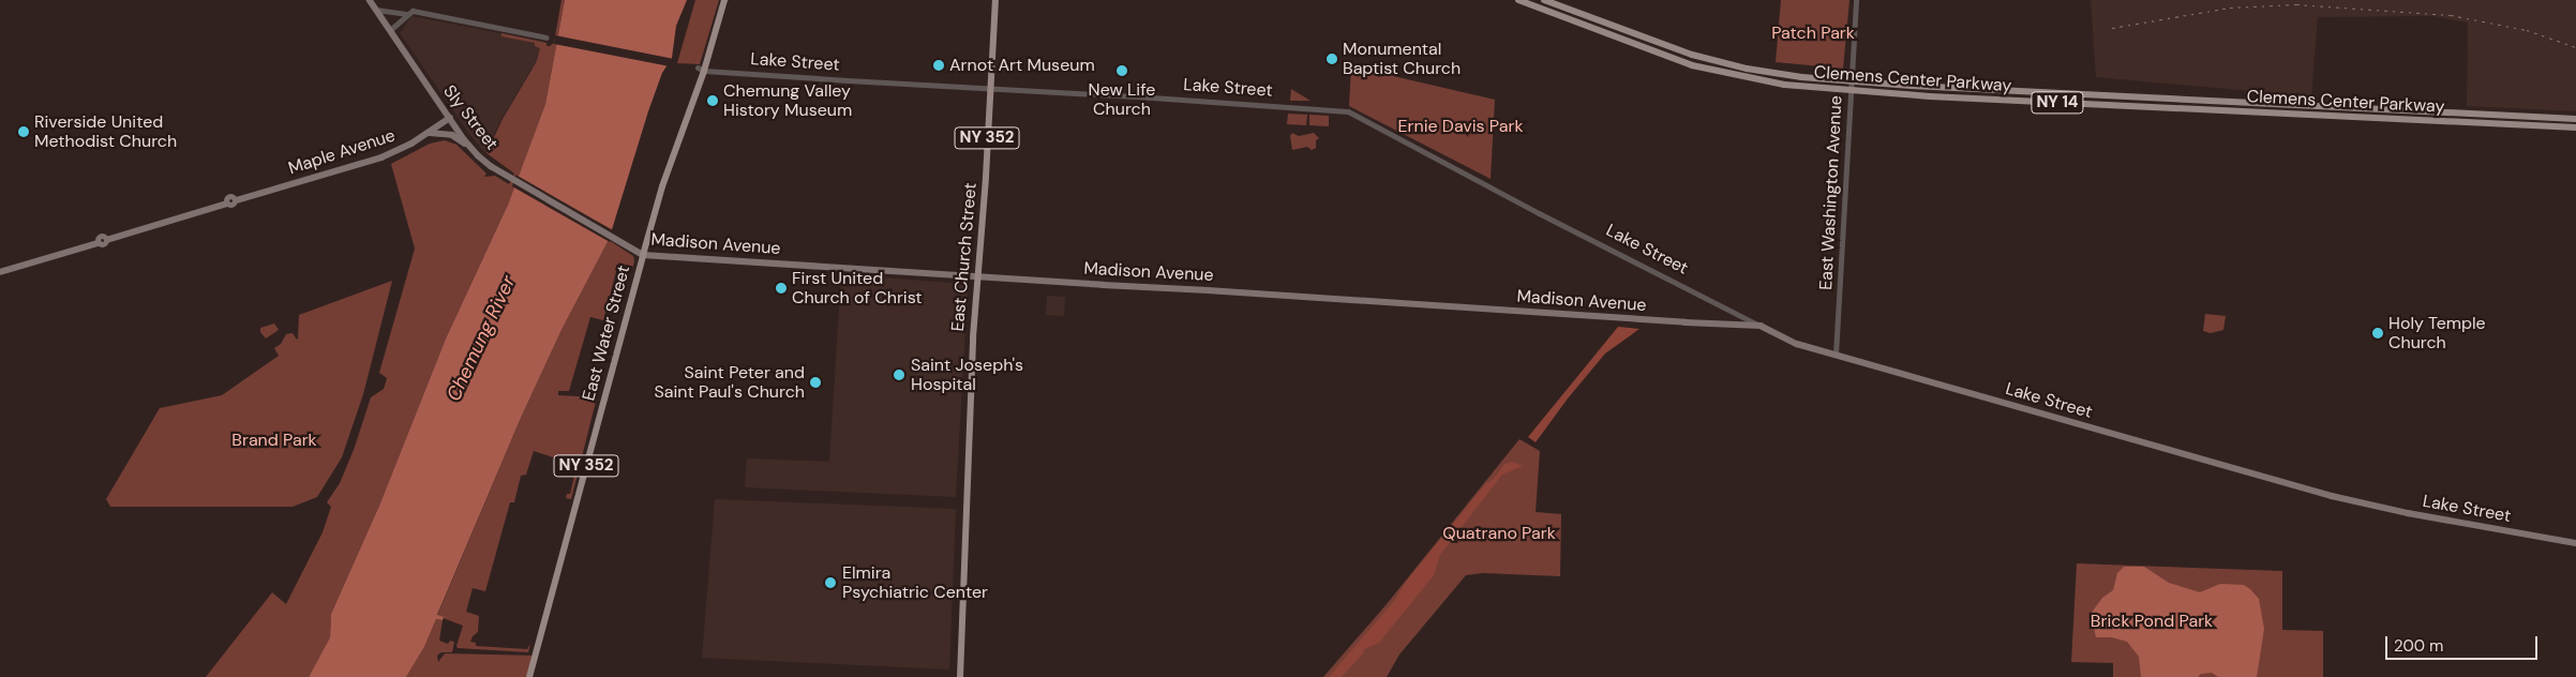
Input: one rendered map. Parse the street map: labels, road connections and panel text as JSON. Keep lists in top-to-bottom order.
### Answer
{
  "streets": {
    "main road": [
      "Lake Street",
      "Clemens Center Parkway",
      "NY 14",
      "Sly Street",
      "NY 352",
      "Maple Avenue",
      "Madison Avenue",
      "East Church Street",
      "East Water Street"
    ],
    "street": ["East Washington Avenue"]
  },
  "crossings": [
    ["Lake Street", "East Washington Avenue"],
    ["Lake Street", "Madison Avenue"],
    ["Lake Street", "East Church Street"],
    ["Lake Street", "East Water Street"],
    ["Clemens Center Parkway", "East Washington Avenue"],
    ["Sly Street", "Maple Avenue"],
    ["Sly Street", "Madison Avenue"],
    ["Madison Avenue", "East Church Street"],
    ["Madison Avenue", "East Water Street"]
  ],
  "water": ["Chemung River"],
  "parks": [
    "Patch Park",
    "Ernie Davis Park",
    "Brand Park",
    "Quatrano Park",
    "Brick Pond Park"
  ],
  "places": [
    "Monumental Baptist Church",
    "Arnot Art Museum",
    "New Life Church",
    "Chemung Valley History Museum",
    "Riverside United Methodist Church",
    "First United Church of Christ",
    "Holy Temple Church",
    "Saint Joseph's Hospital",
    "Saint Peter and Saint Paul's Church",
    "Elmira Psychiatric Center"
  ],
  "scale_bar": "200 m"
}
